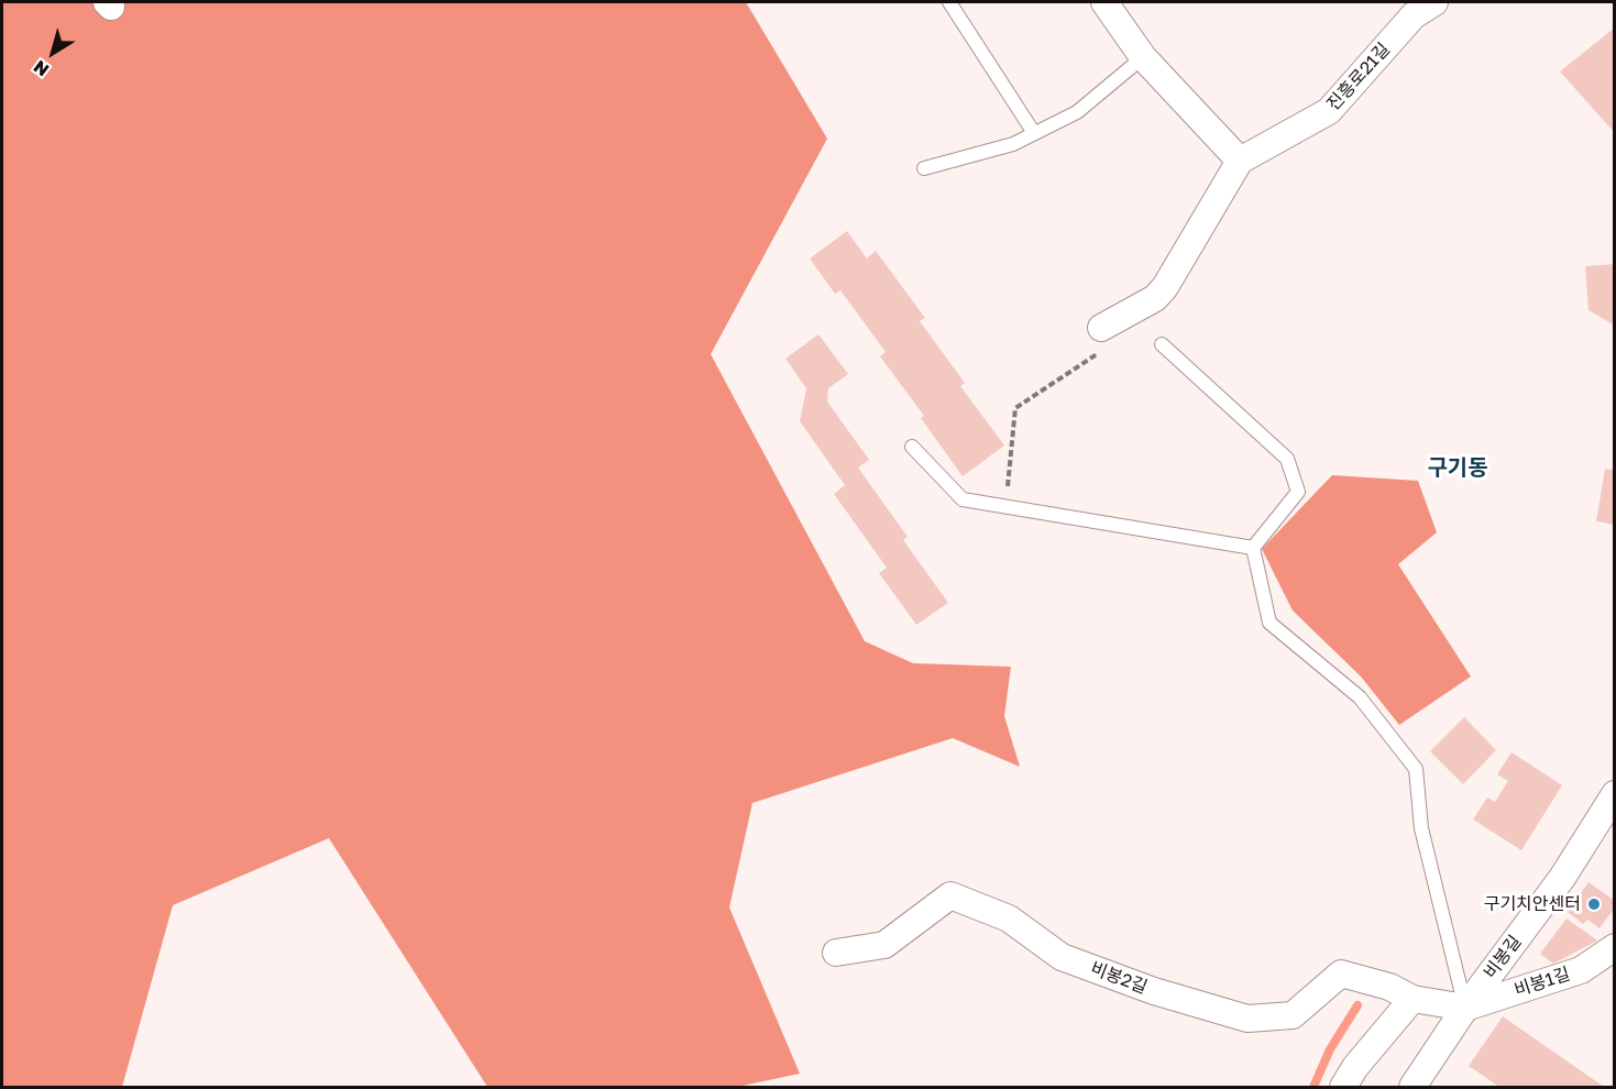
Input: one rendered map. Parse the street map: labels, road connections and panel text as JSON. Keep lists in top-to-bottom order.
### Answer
{
  "streets": {
    "street": [
      "진흥로21길",
      "비봉길",
      "비봉2길",
      "비봉1길"
    ]
  },
  "crossings": [
    ["비봉길", "비봉2길"],
    ["비봉길", "비봉1길"],
    ["비봉2길", "비봉1길"]
  ],
  "districts": ["구기동"],
  "places": ["구기치안센터"],
  "north": "bottom left"
}
